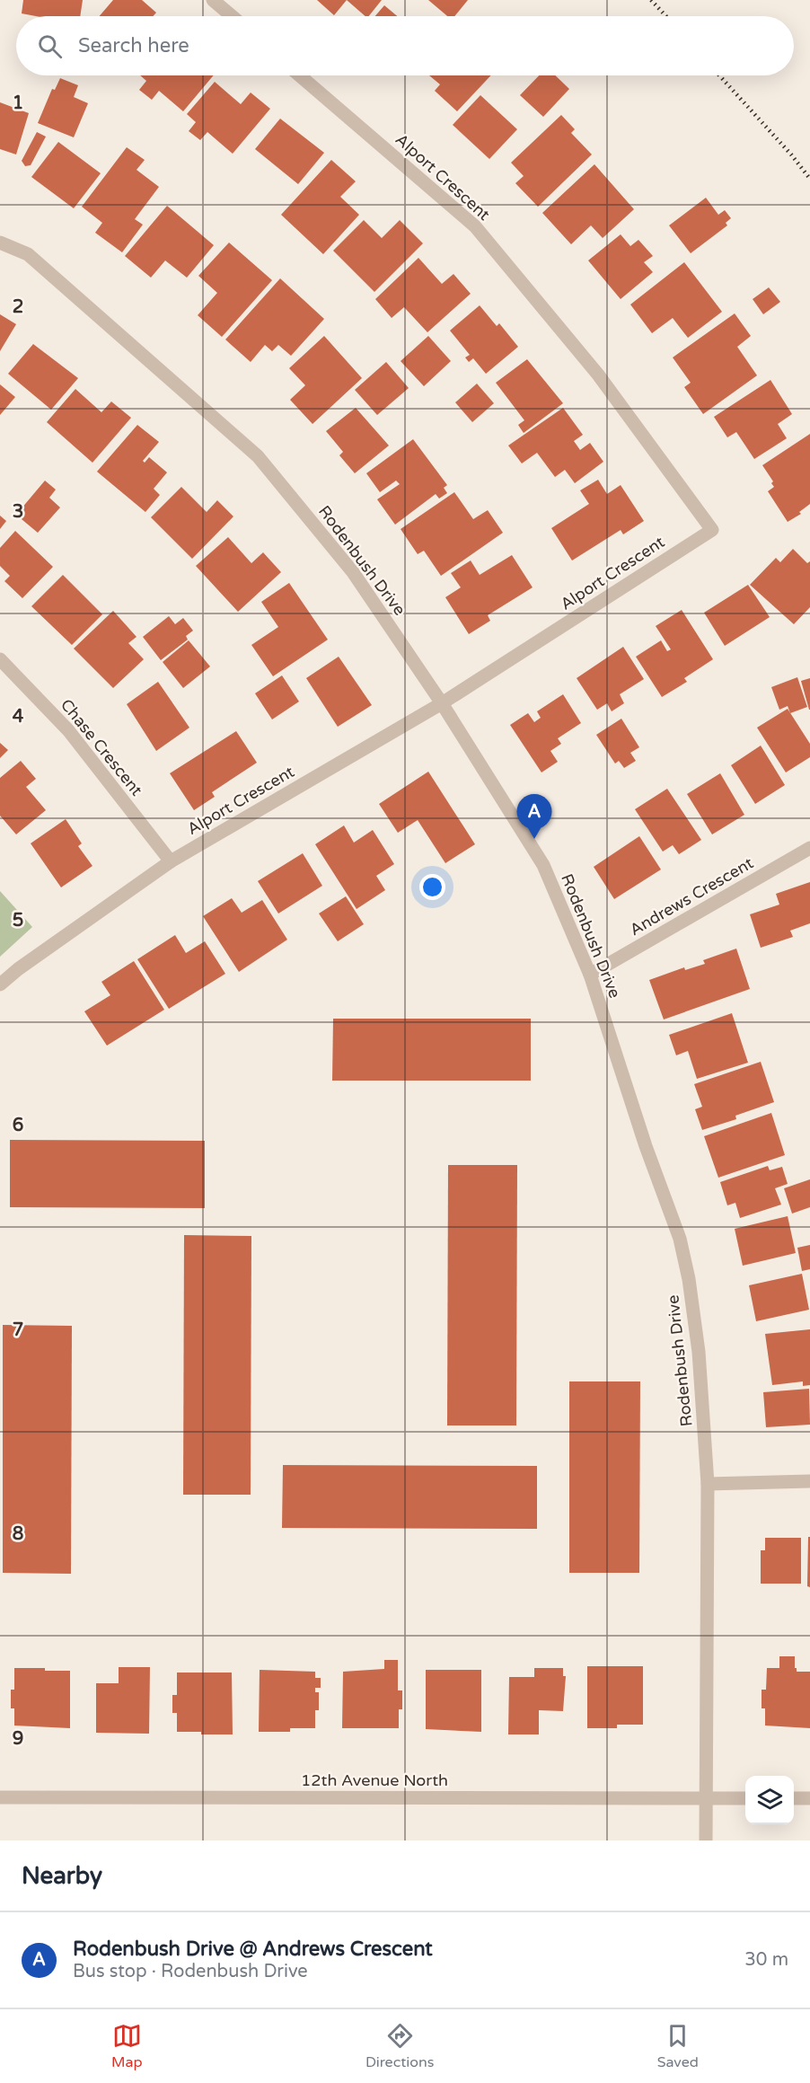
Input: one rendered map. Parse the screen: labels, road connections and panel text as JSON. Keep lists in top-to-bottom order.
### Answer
{
  "streets": {
    "street": [
      "Alport Crescent",
      "Rodenbush Drive",
      "Chase Crescent",
      "Andrews Crescent",
      "12th Avenue North"
    ]
  },
  "crossings": [
    ["Alport Crescent", "Rodenbush Drive"],
    ["Alport Crescent", "Chase Crescent"],
    ["Rodenbush Drive", "Andrews Crescent"],
    ["Rodenbush Drive", "12th Avenue North"]
  ],
  "page": {
    "search": "Search here",
    "pins": "A",
    "heading": "Nearby",
    "list": [
      {
        "mark": "A",
        "name": "Rodenbush Drive @ Andrews Crescent",
        "note": "Bus stop · Rodenbush Drive",
        "value": "30 m"
      }
    ],
    "nav": ["Map", "Directions", "Saved"]
  },
  "grid": {
    "rows": [
      "1",
      "2",
      "3",
      "4",
      "5",
      "6",
      "7",
      "8",
      "9"
    ]
  }
}
